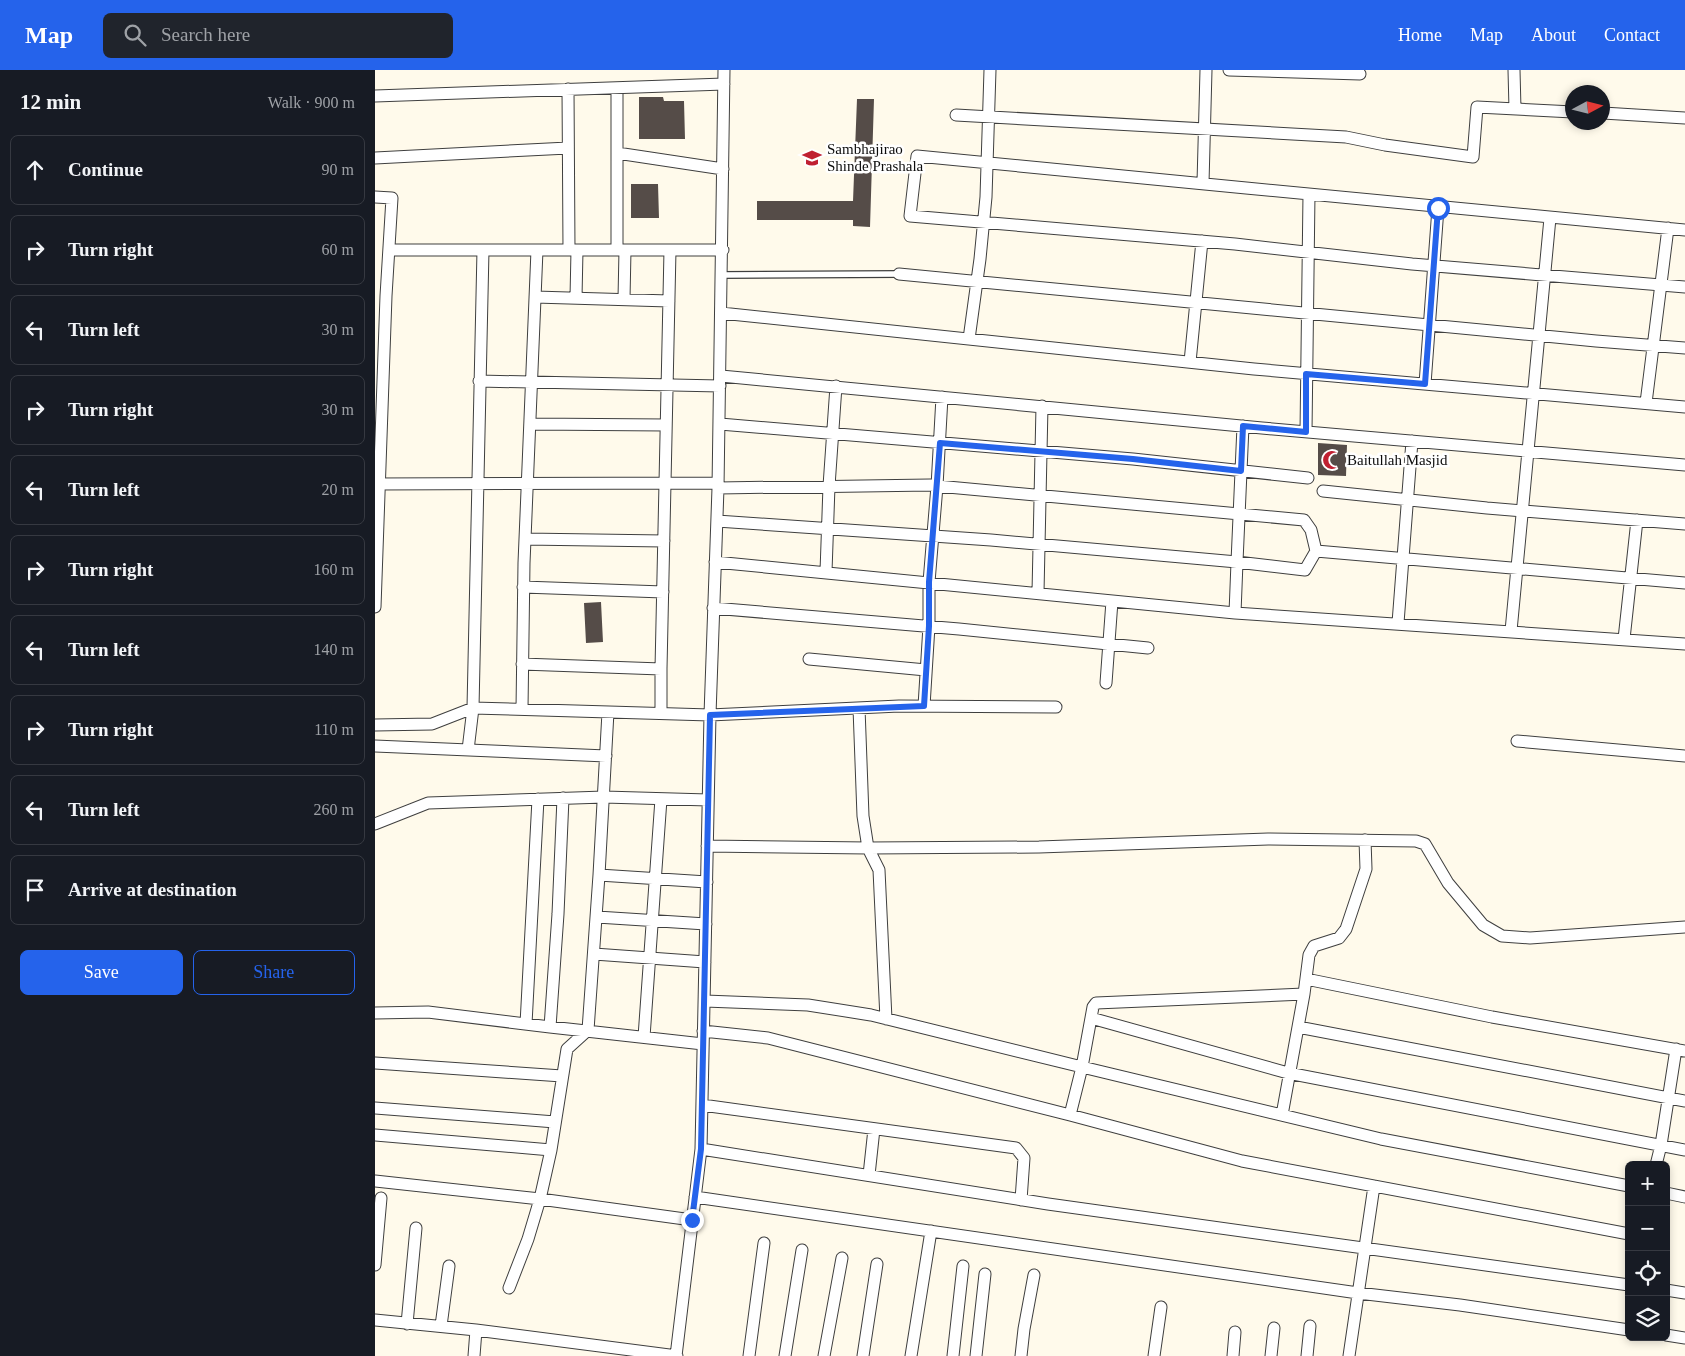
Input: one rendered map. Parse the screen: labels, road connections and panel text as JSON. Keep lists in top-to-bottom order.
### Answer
{
  "places": {
    "school or university": ["Sambhajirao Shinde Prashala"],
    "mosque": ["Baitullah Masjid"]
  },
  "north": "right",
  "page": {
    "header": "Map",
    "search": "Search here",
    "nav": [
      "Home",
      "Map",
      "About",
      "Contact"
    ],
    "heading": ["12 min", "Walk · 900 m"],
    "list": [
      ["Continue", "90 m"],
      ["Turn right", "60 m"],
      ["Turn left", "30 m"],
      ["Turn right", "30 m"],
      ["Turn left", "20 m"],
      ["Turn right", "160 m"],
      ["Turn left", "140 m"],
      ["Turn right", "110 m"],
      ["Turn left", "260 m"],
      "Arrive at destination"
    ],
    "buttons": ["Save", "Share"],
    "map_buttons": ["+", "−"]
  }
}
